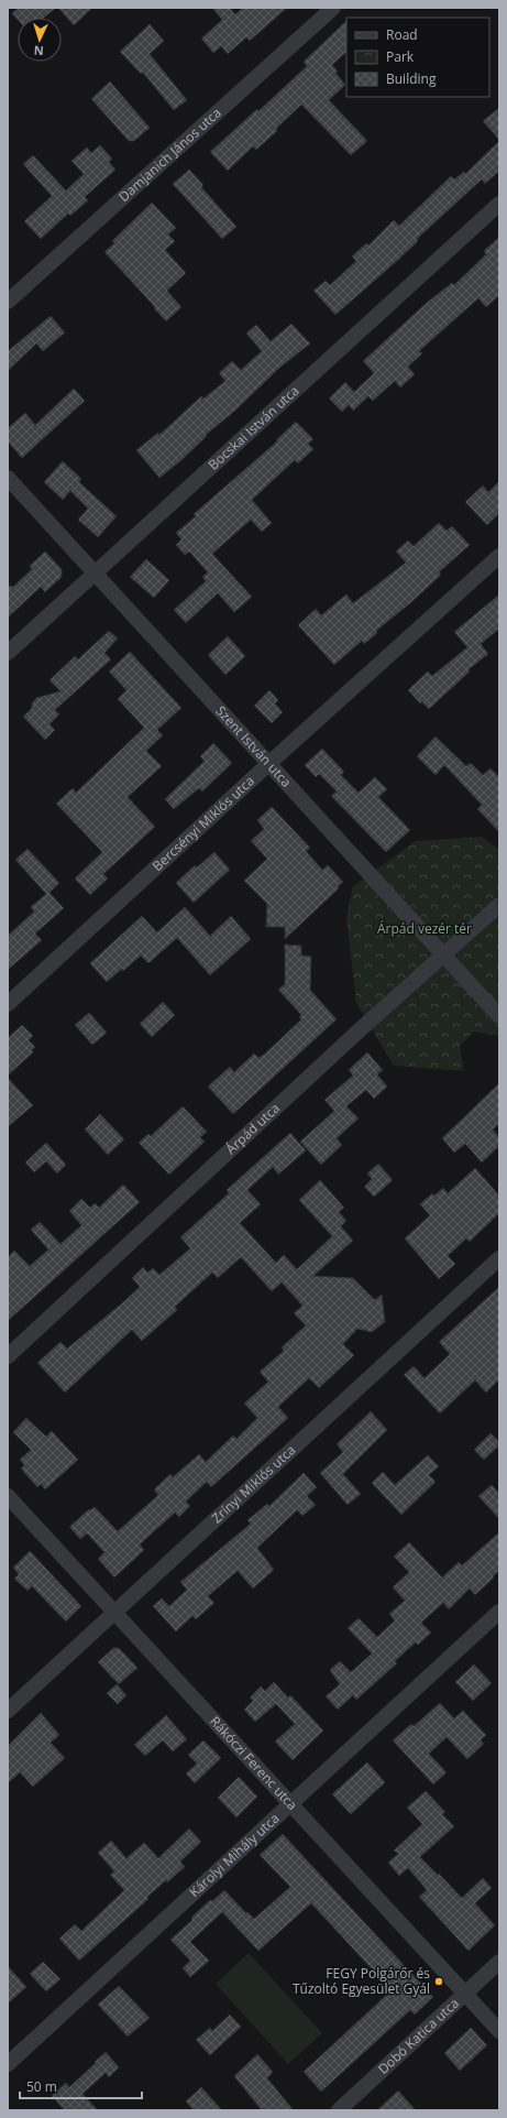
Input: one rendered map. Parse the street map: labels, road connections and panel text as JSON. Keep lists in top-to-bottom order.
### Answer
{
  "streets": {
    "street": [
      "Damjanich János utca",
      "Bocskai István utca",
      "Szent István utca",
      "Bercsényi Miklós utca",
      "Árpád utca",
      "Zrínyi Miklós utca",
      "Rákóczi Ferenc utca",
      "Károlyi Mihály utca",
      "Dobó Katica utca"
    ]
  },
  "crossings": [
    ["Bocskai István utca", "Szent István utca"],
    ["Szent István utca", "Bercsényi Miklós utca"],
    ["Szent István utca", "Árpád utca"],
    ["Zrínyi Miklós utca", "Rákóczi Ferenc utca"],
    ["Rákóczi Ferenc utca", "Károlyi Mihály utca"],
    ["Rákóczi Ferenc utca", "Dobó Katica utca"]
  ],
  "parks": ["Árpád vezér tér"],
  "places": ["FEGY Polgárőr és Tűzoltó Egyesület Gyál"],
  "legend": ["Road", "Park", "Building"],
  "scale_bar": "50 m",
  "north": "bottom"
}
